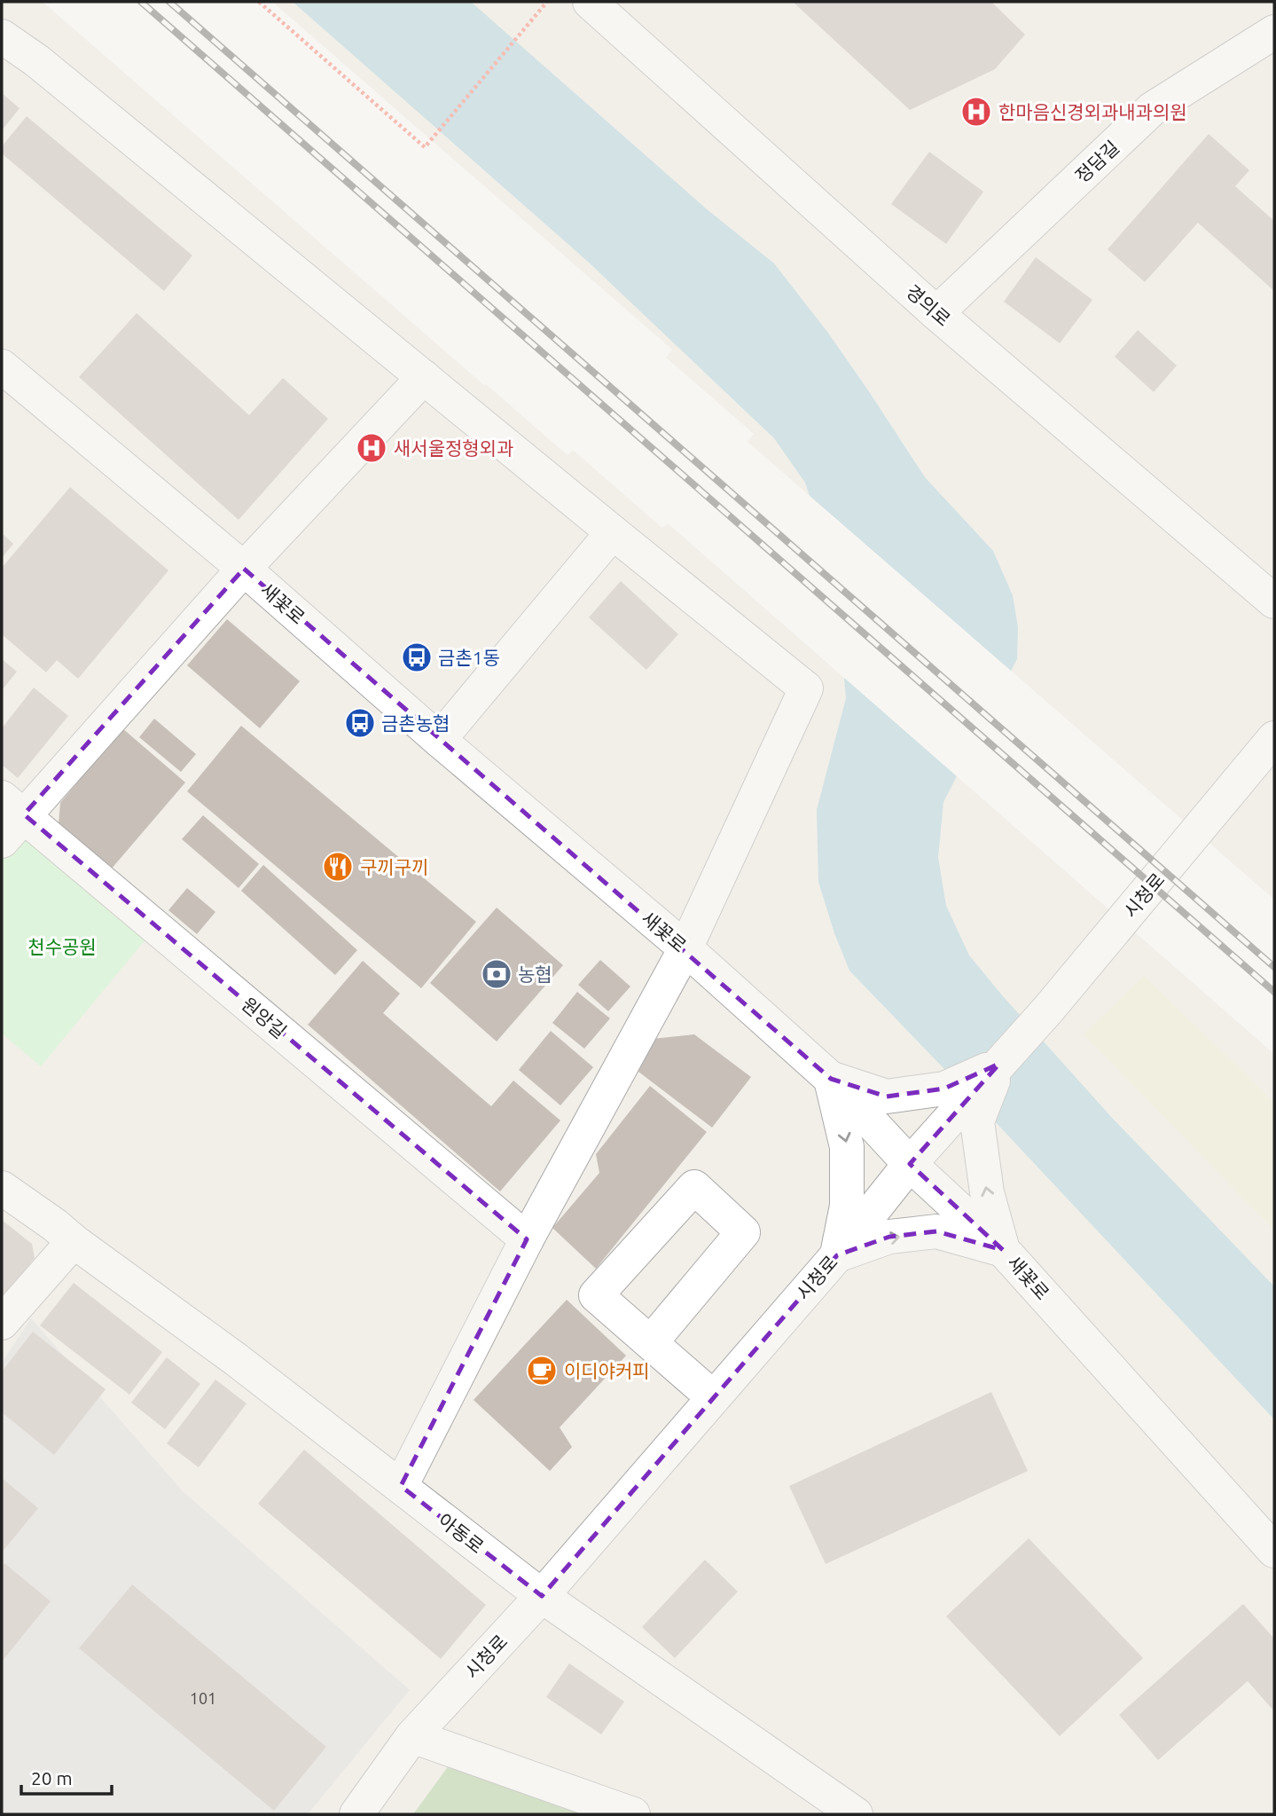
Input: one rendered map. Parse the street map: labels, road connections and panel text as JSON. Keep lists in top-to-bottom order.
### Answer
{
  "streets": {
    "street": [
      "정담길",
      "경의로",
      "새꽃로",
      "시청로",
      "원앙길",
      "아동로"
    ]
  },
  "crossings": [
    ["정담길", "경의로"],
    ["새꽃로", "시청로"],
    ["시청로", "아동로"]
  ],
  "parks": ["천수공원"],
  "places": {
    "hospital": ["한마음신경외과내과의원", "새서울정형외과"],
    "bus stop": ["금촌1동", "금촌농협"],
    "restaurant": ["구끼구끼"],
    "bank": ["농협"],
    "cafe": ["이디야커피"]
  },
  "house_numbers": ["101"],
  "scale_bar": "20 m"
}
